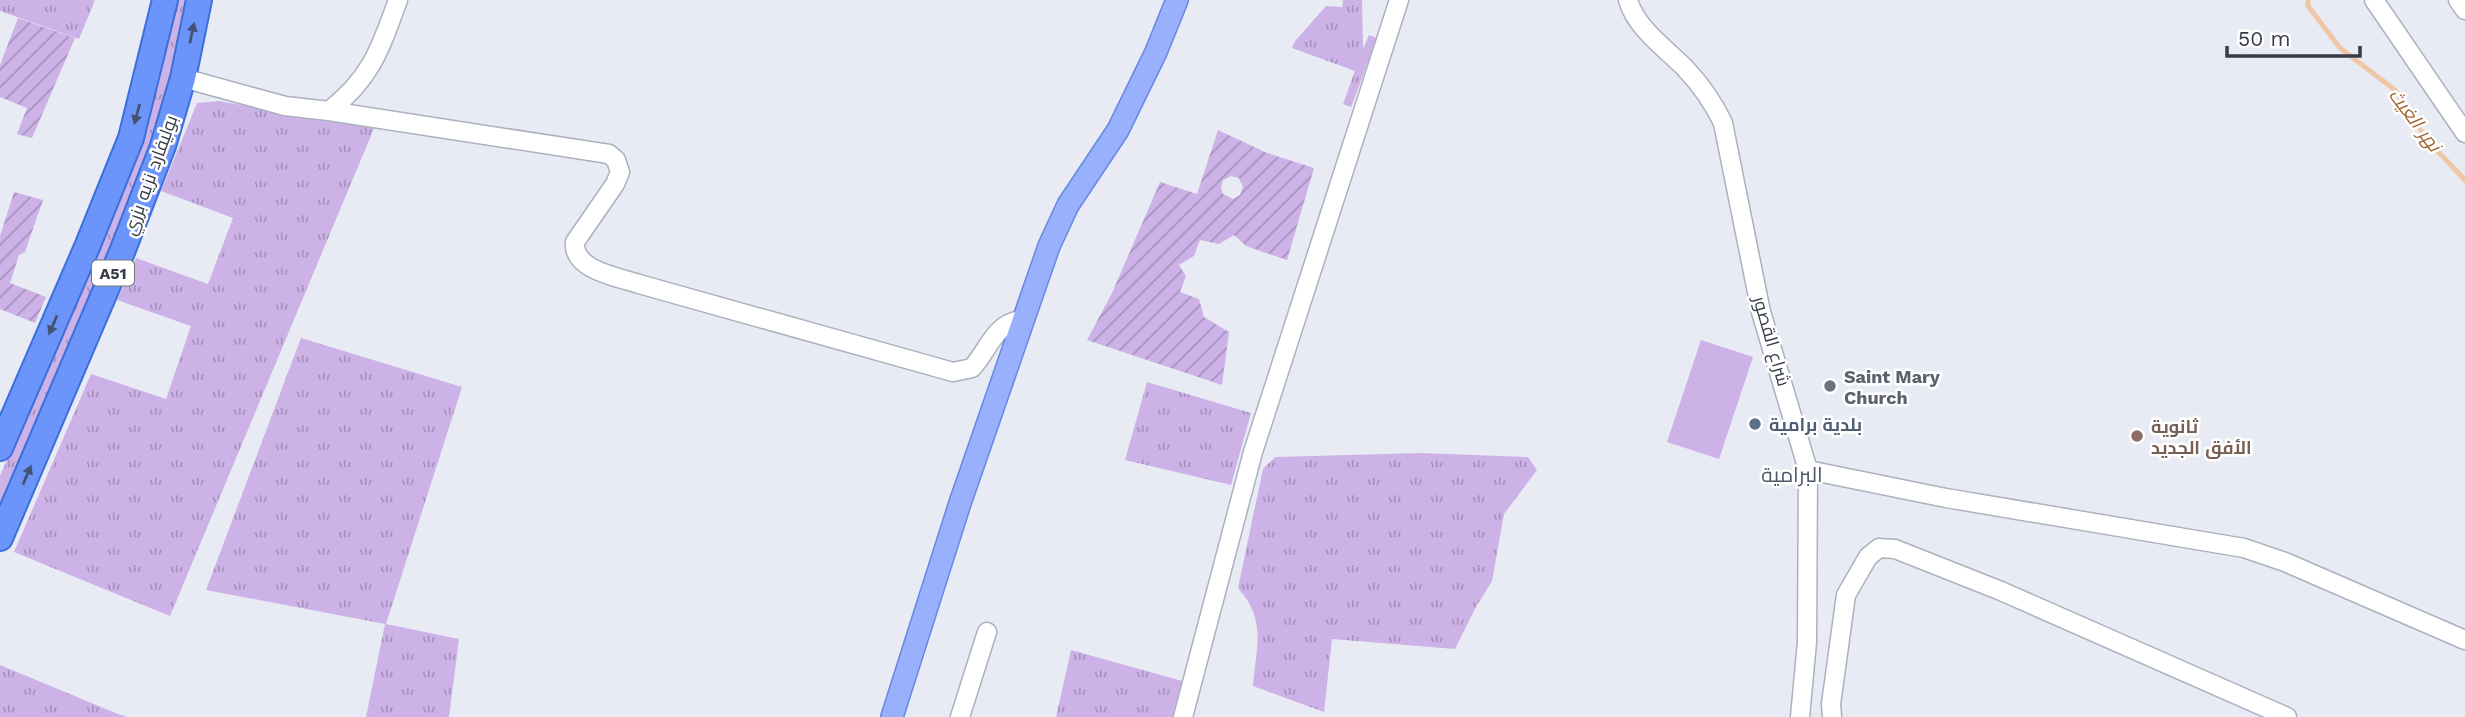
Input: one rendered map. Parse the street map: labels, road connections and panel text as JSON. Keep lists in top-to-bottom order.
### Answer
{
  "streets": {
    "highway": ["بوليفارد نزيه بزري", "A51"],
    "street": ["شراع القصور"]
  },
  "districts": ["البرامية"],
  "water": ["نهر الغيث"],
  "places": ["Saint Mary Church", "بلدية برامية", "ثانوية الأفق الجديد"],
  "scale_bar": "50 m"
}
